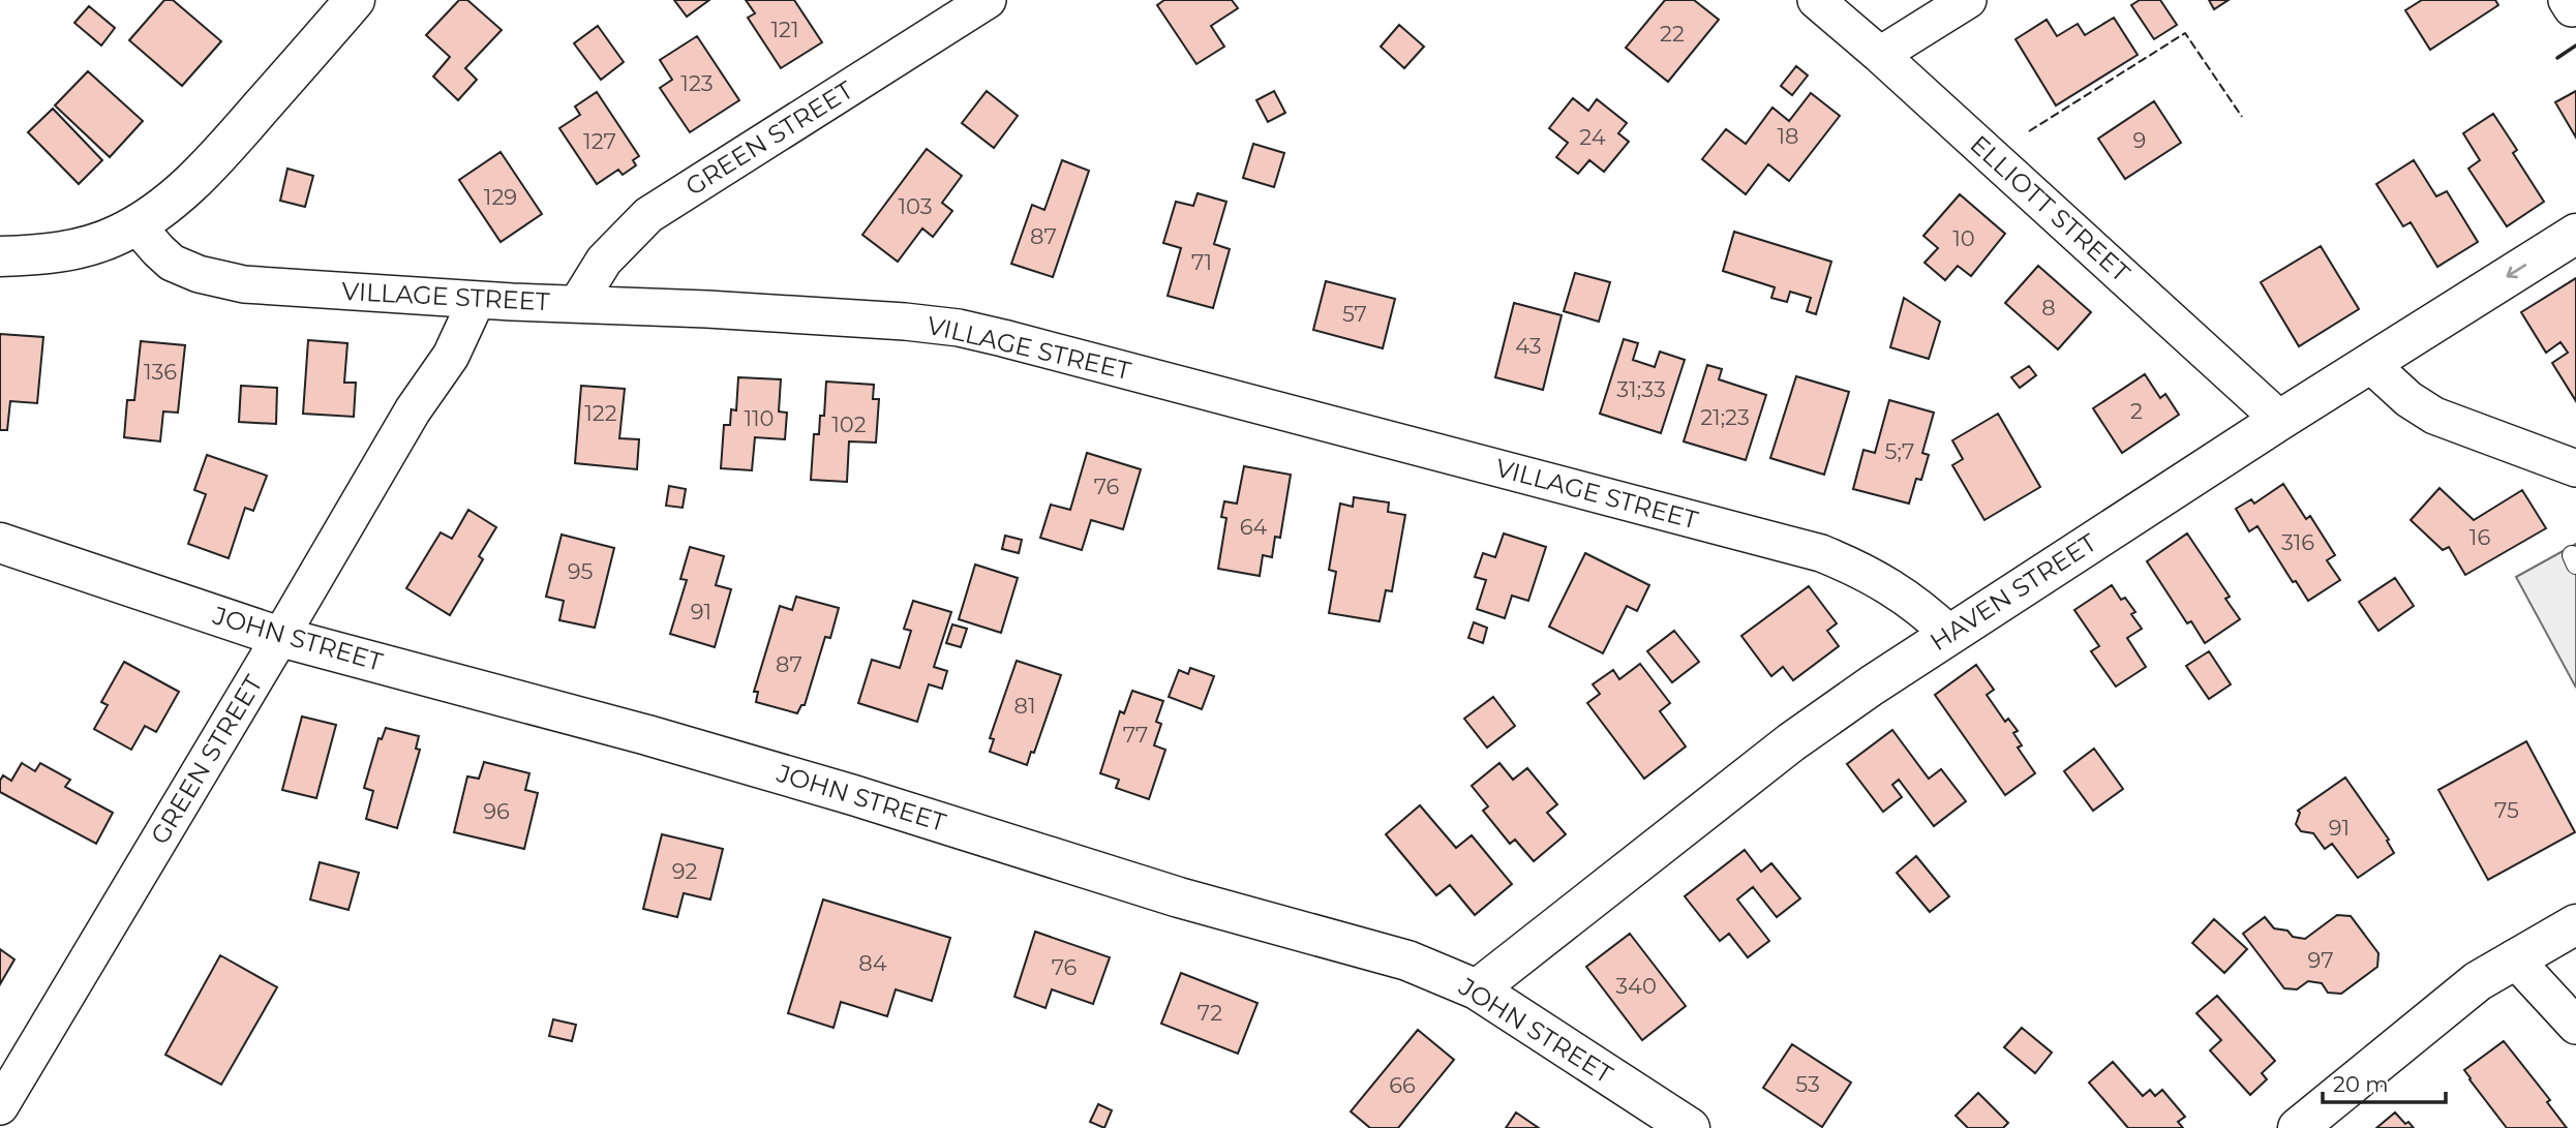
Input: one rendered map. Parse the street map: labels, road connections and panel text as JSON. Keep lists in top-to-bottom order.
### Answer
{
  "streets": {
    "street": [
      "GREEN STREET",
      "ELLIOTT STREET",
      "VILLAGE STREET",
      "HAVEN STREET",
      "JOHN STREET"
    ]
  },
  "crossings": [
    ["GREEN STREET", "VILLAGE STREET"],
    ["GREEN STREET", "JOHN STREET"],
    ["ELLIOTT STREET", "HAVEN STREET"],
    ["VILLAGE STREET", "HAVEN STREET"],
    ["HAVEN STREET", "JOHN STREET"]
  ],
  "house_numbers": [
    "121",
    "22",
    "123",
    "18",
    "24",
    "9",
    "127",
    "129",
    "103",
    "87",
    "10",
    "71",
    "8",
    "57",
    "43",
    "136",
    "31;33",
    "2",
    "122",
    "21;23",
    "110",
    "102",
    "5;7",
    "76",
    "64",
    "16",
    "316",
    "95",
    "91",
    "87",
    "81",
    "77",
    "75",
    "96",
    "91",
    "92",
    "97",
    "84",
    "76",
    "340",
    "72",
    "53",
    "66"
  ],
  "scale_bar": "20 m"
}
